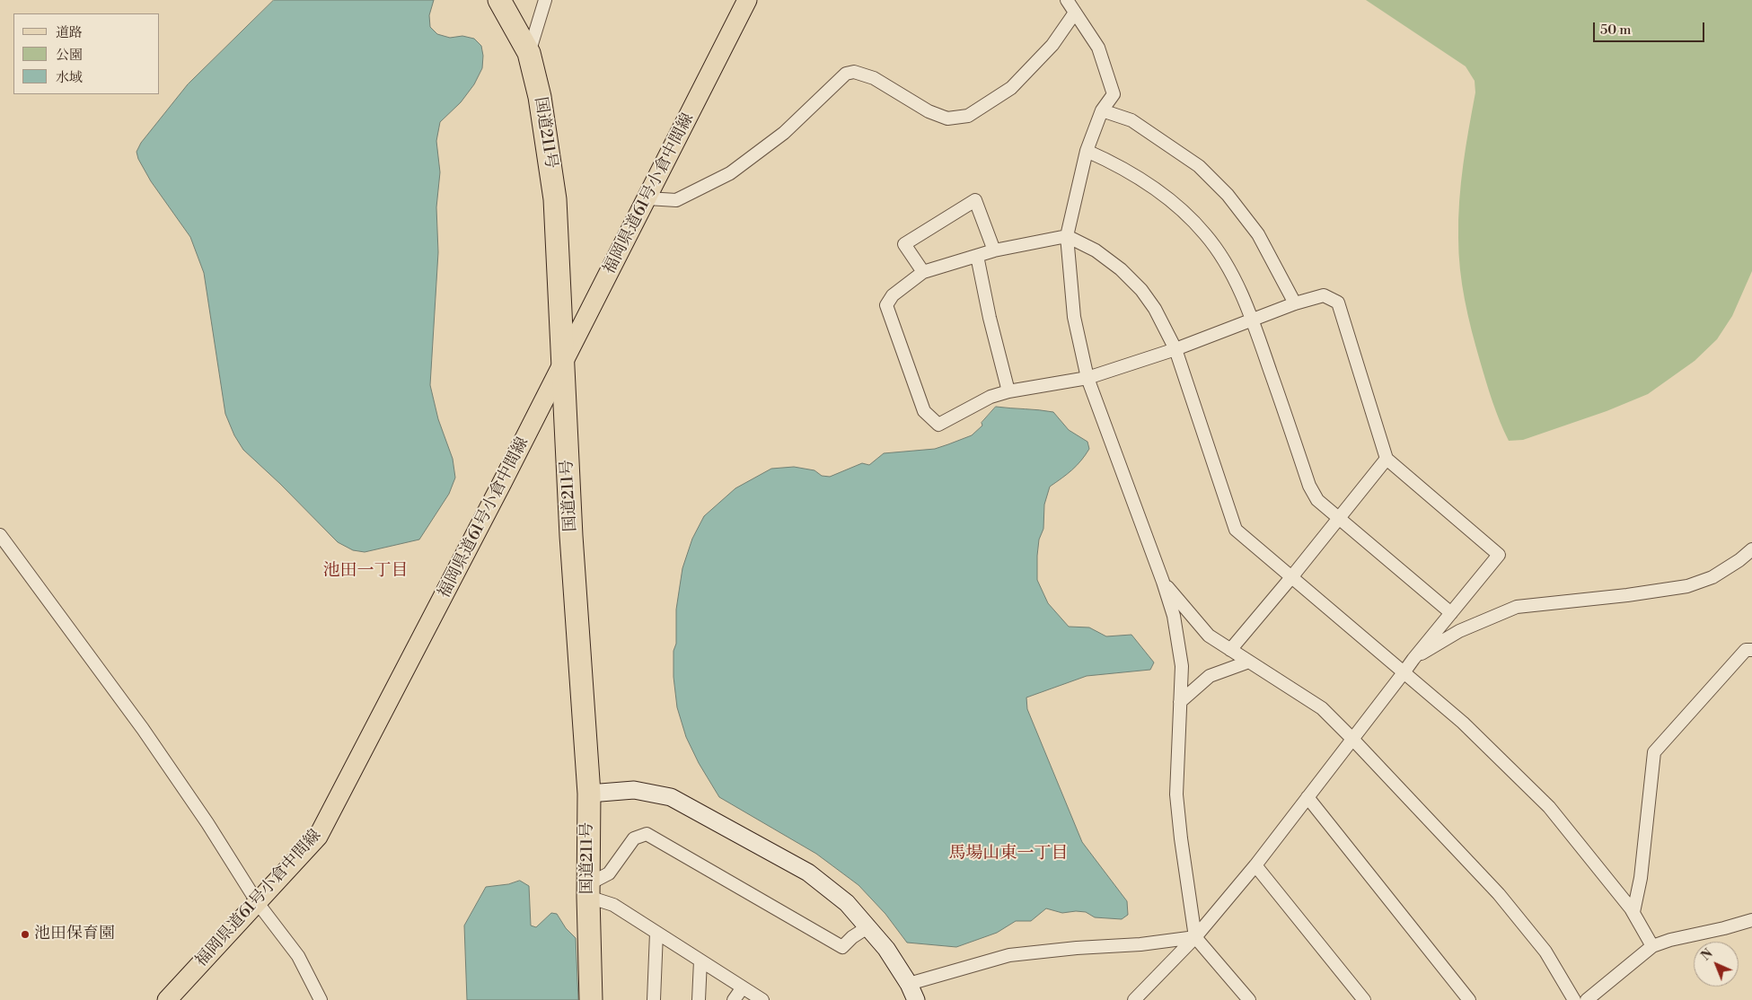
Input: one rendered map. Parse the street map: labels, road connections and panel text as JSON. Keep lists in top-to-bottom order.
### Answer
{
  "streets": {
    "highway": ["国道211号"],
    "main road": ["福岡県道61号小倉中間線"]
  },
  "crossings": [
    ["国道211号", "福岡県道61号小倉中間線"]
  ],
  "districts": ["池田一丁目", "馬場山東一丁目"],
  "places": ["池田保育園"],
  "legend": ["道路", "公園", "水域"],
  "scale_bar": "50 m",
  "north": "top left"
}
